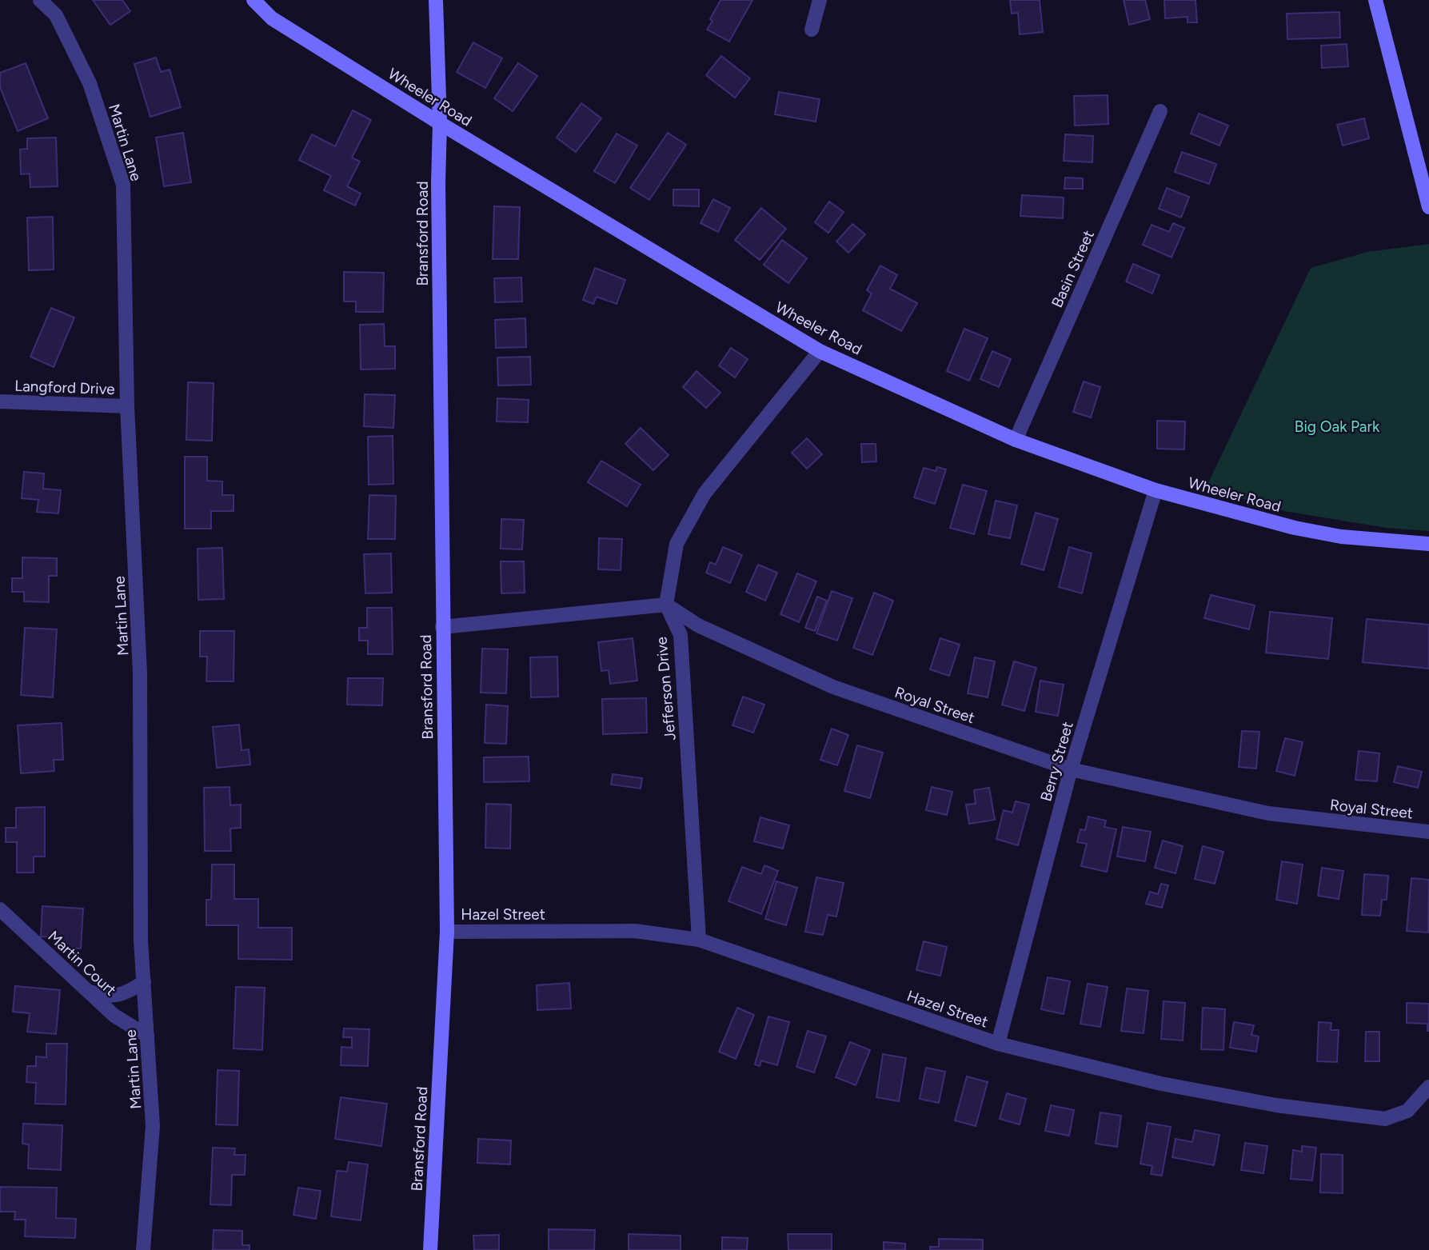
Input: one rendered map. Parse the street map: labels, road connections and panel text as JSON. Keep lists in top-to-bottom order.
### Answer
{
  "streets": {
    "street": [
      "Wheeler Road",
      "Martin Lane",
      "Bransford Road",
      "Basin Street",
      "Langford Drive",
      "Jefferson Drive",
      "Royal Street",
      "Berry Street",
      "Hazel Street",
      "Martin Court"
    ]
  },
  "crossings": [
    ["Wheeler Road", "Bransford Road"],
    ["Wheeler Road", "Basin Street"],
    ["Wheeler Road", "Berry Street"],
    ["Martin Lane", "Langford Drive"],
    ["Martin Lane", "Martin Court"],
    ["Bransford Road", "Hazel Street"],
    ["Jefferson Drive", "Royal Street"],
    ["Jefferson Drive", "Hazel Street"],
    ["Royal Street", "Berry Street"],
    ["Berry Street", "Hazel Street"]
  ],
  "parks": ["Big Oak Park"]
}
